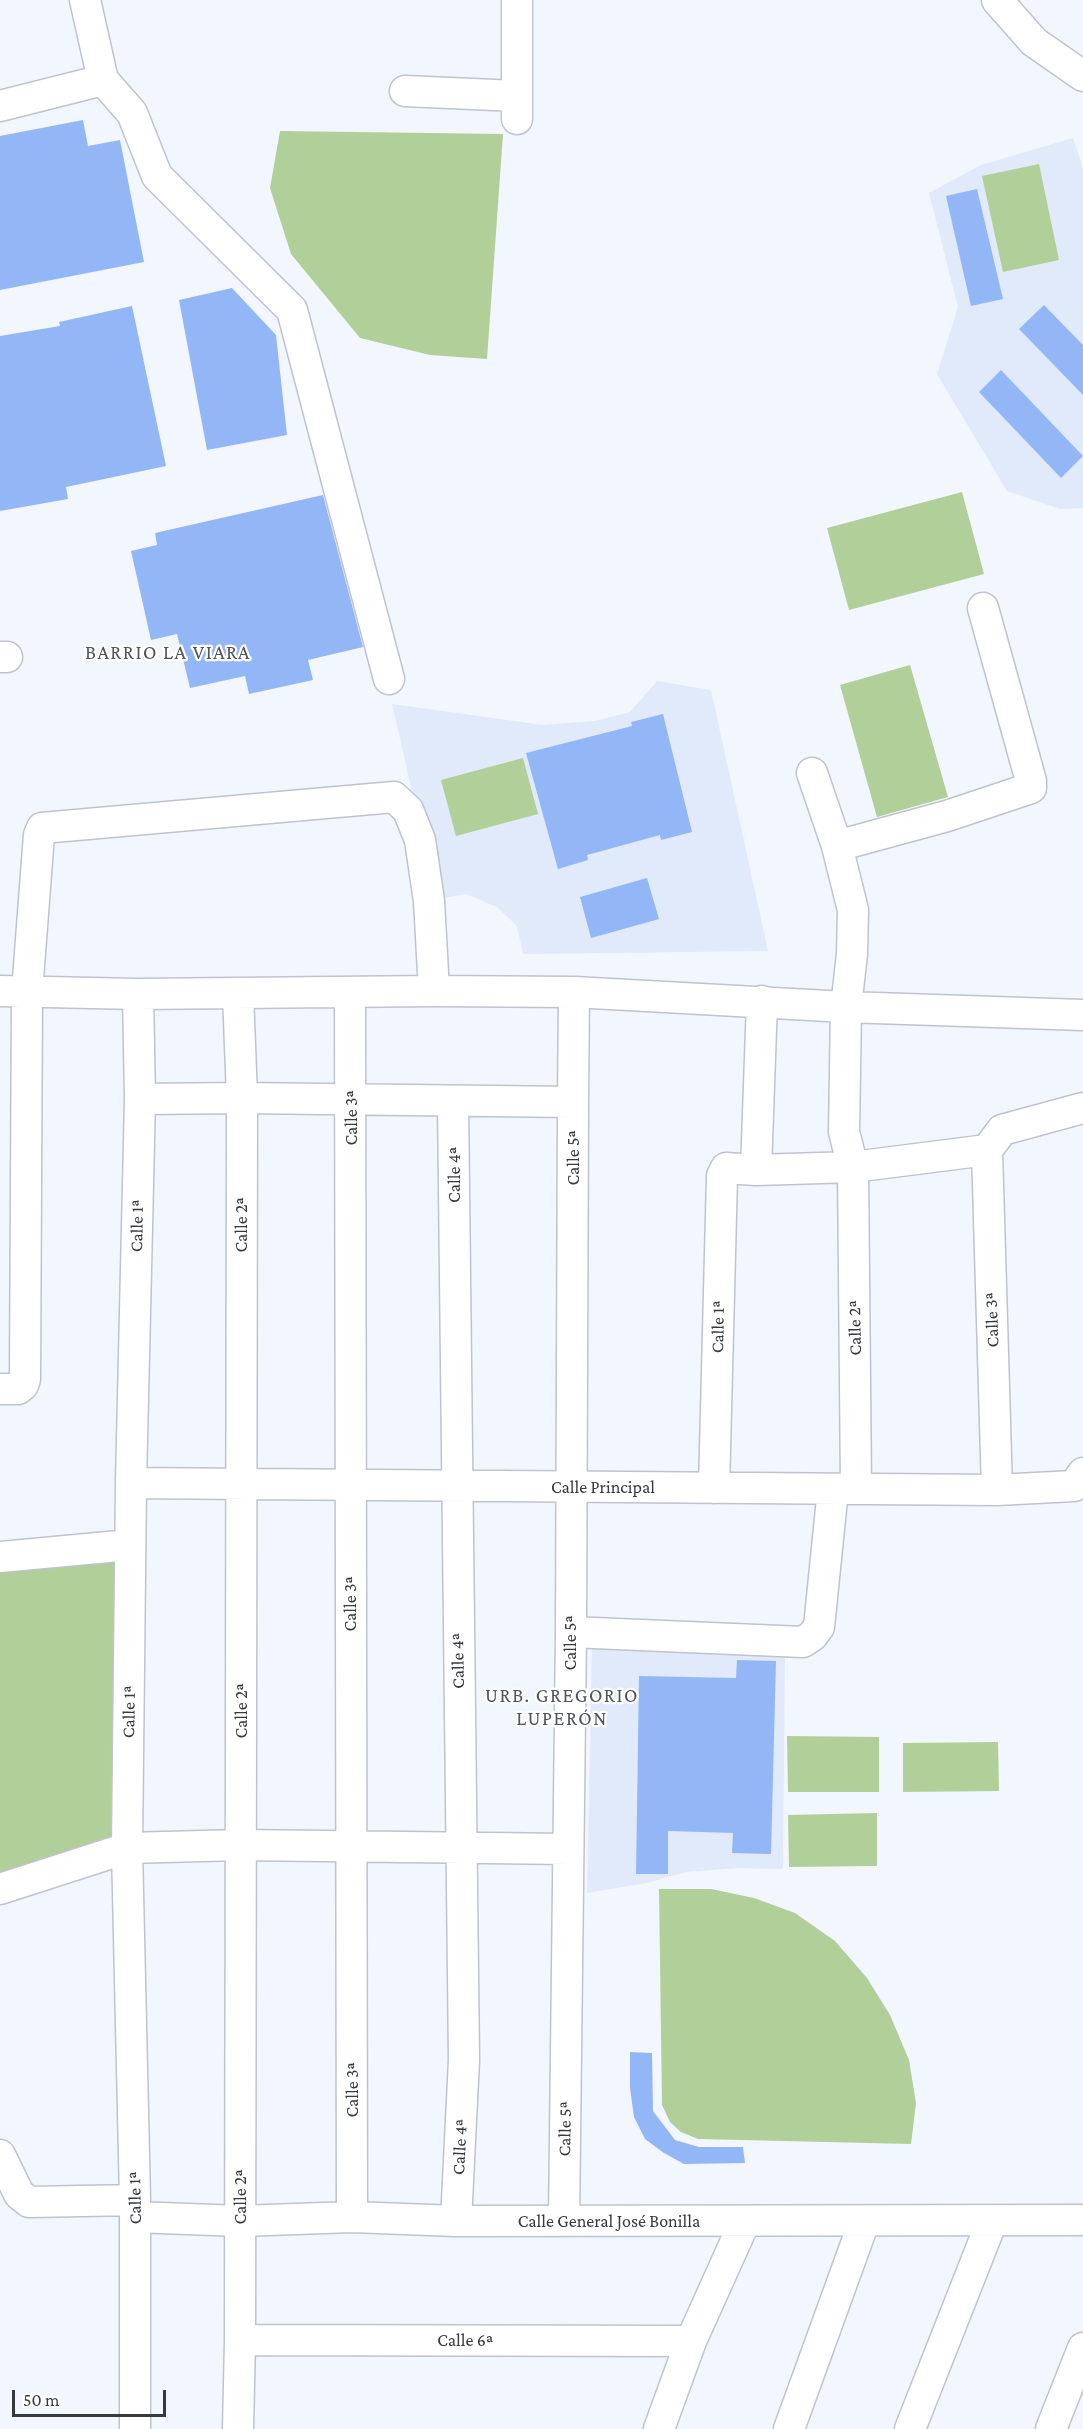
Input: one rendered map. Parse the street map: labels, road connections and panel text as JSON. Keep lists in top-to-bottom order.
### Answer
{
  "streets": {
    "street": [
      "Calle 3ª",
      "Calle 5ª",
      "Calle 4ª",
      "Calle 2ª",
      "Calle 1ª",
      "Calle Principal",
      "Calle General José Bonilla",
      "Calle 6ª"
    ]
  },
  "crossings": [
    ["Calle 3ª", "Calle Principal"],
    ["Calle 3ª", "Calle General José Bonilla"],
    ["Calle 5ª", "Calle 2ª"],
    ["Calle 5ª", "Calle Principal"],
    ["Calle 5ª", "Calle General José Bonilla"],
    ["Calle 4ª", "Calle Principal"],
    ["Calle 4ª", "Calle General José Bonilla"],
    ["Calle 2ª", "Calle Principal"],
    ["Calle 2ª", "Calle General José Bonilla"],
    ["Calle 2ª", "Calle 6ª"],
    ["Calle 1ª", "Calle Principal"],
    ["Calle 1ª", "Calle General José Bonilla"]
  ],
  "districts": ["BARRIO LA VIARA", "URB. GREGORIO LUPERÓN"],
  "scale_bar": "50 m"
}
